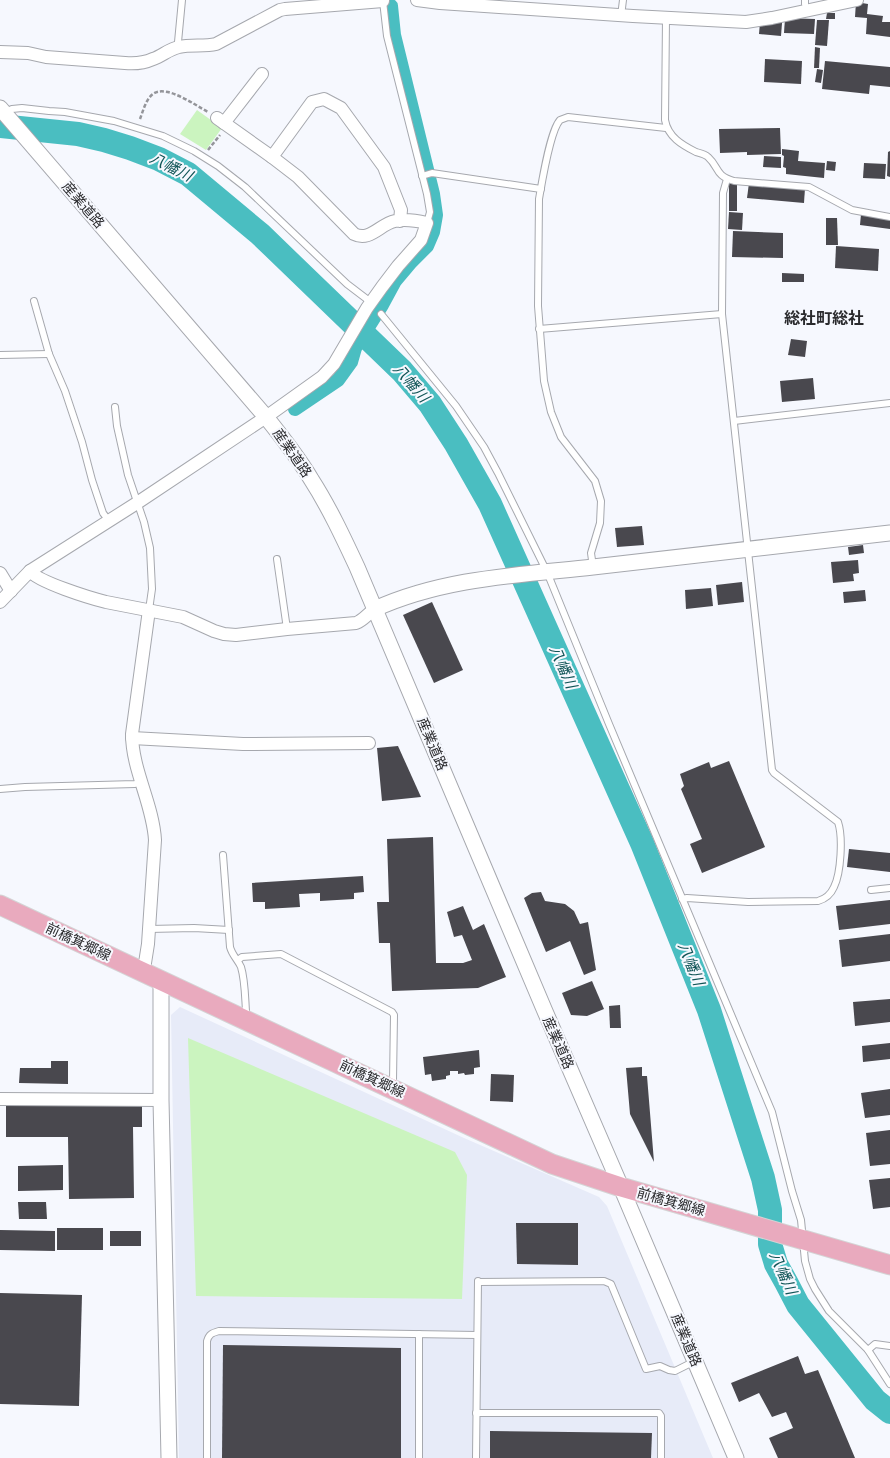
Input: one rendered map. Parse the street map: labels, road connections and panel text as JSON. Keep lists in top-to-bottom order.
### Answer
{
  "streets": {
    "main road": ["前橋箕郷線"],
    "street": ["産業道路"]
  },
  "crossings": [
    ["産業道路", "前橋箕郷線"]
  ],
  "districts": ["総社町総社"],
  "water": ["八幡川"]
}
